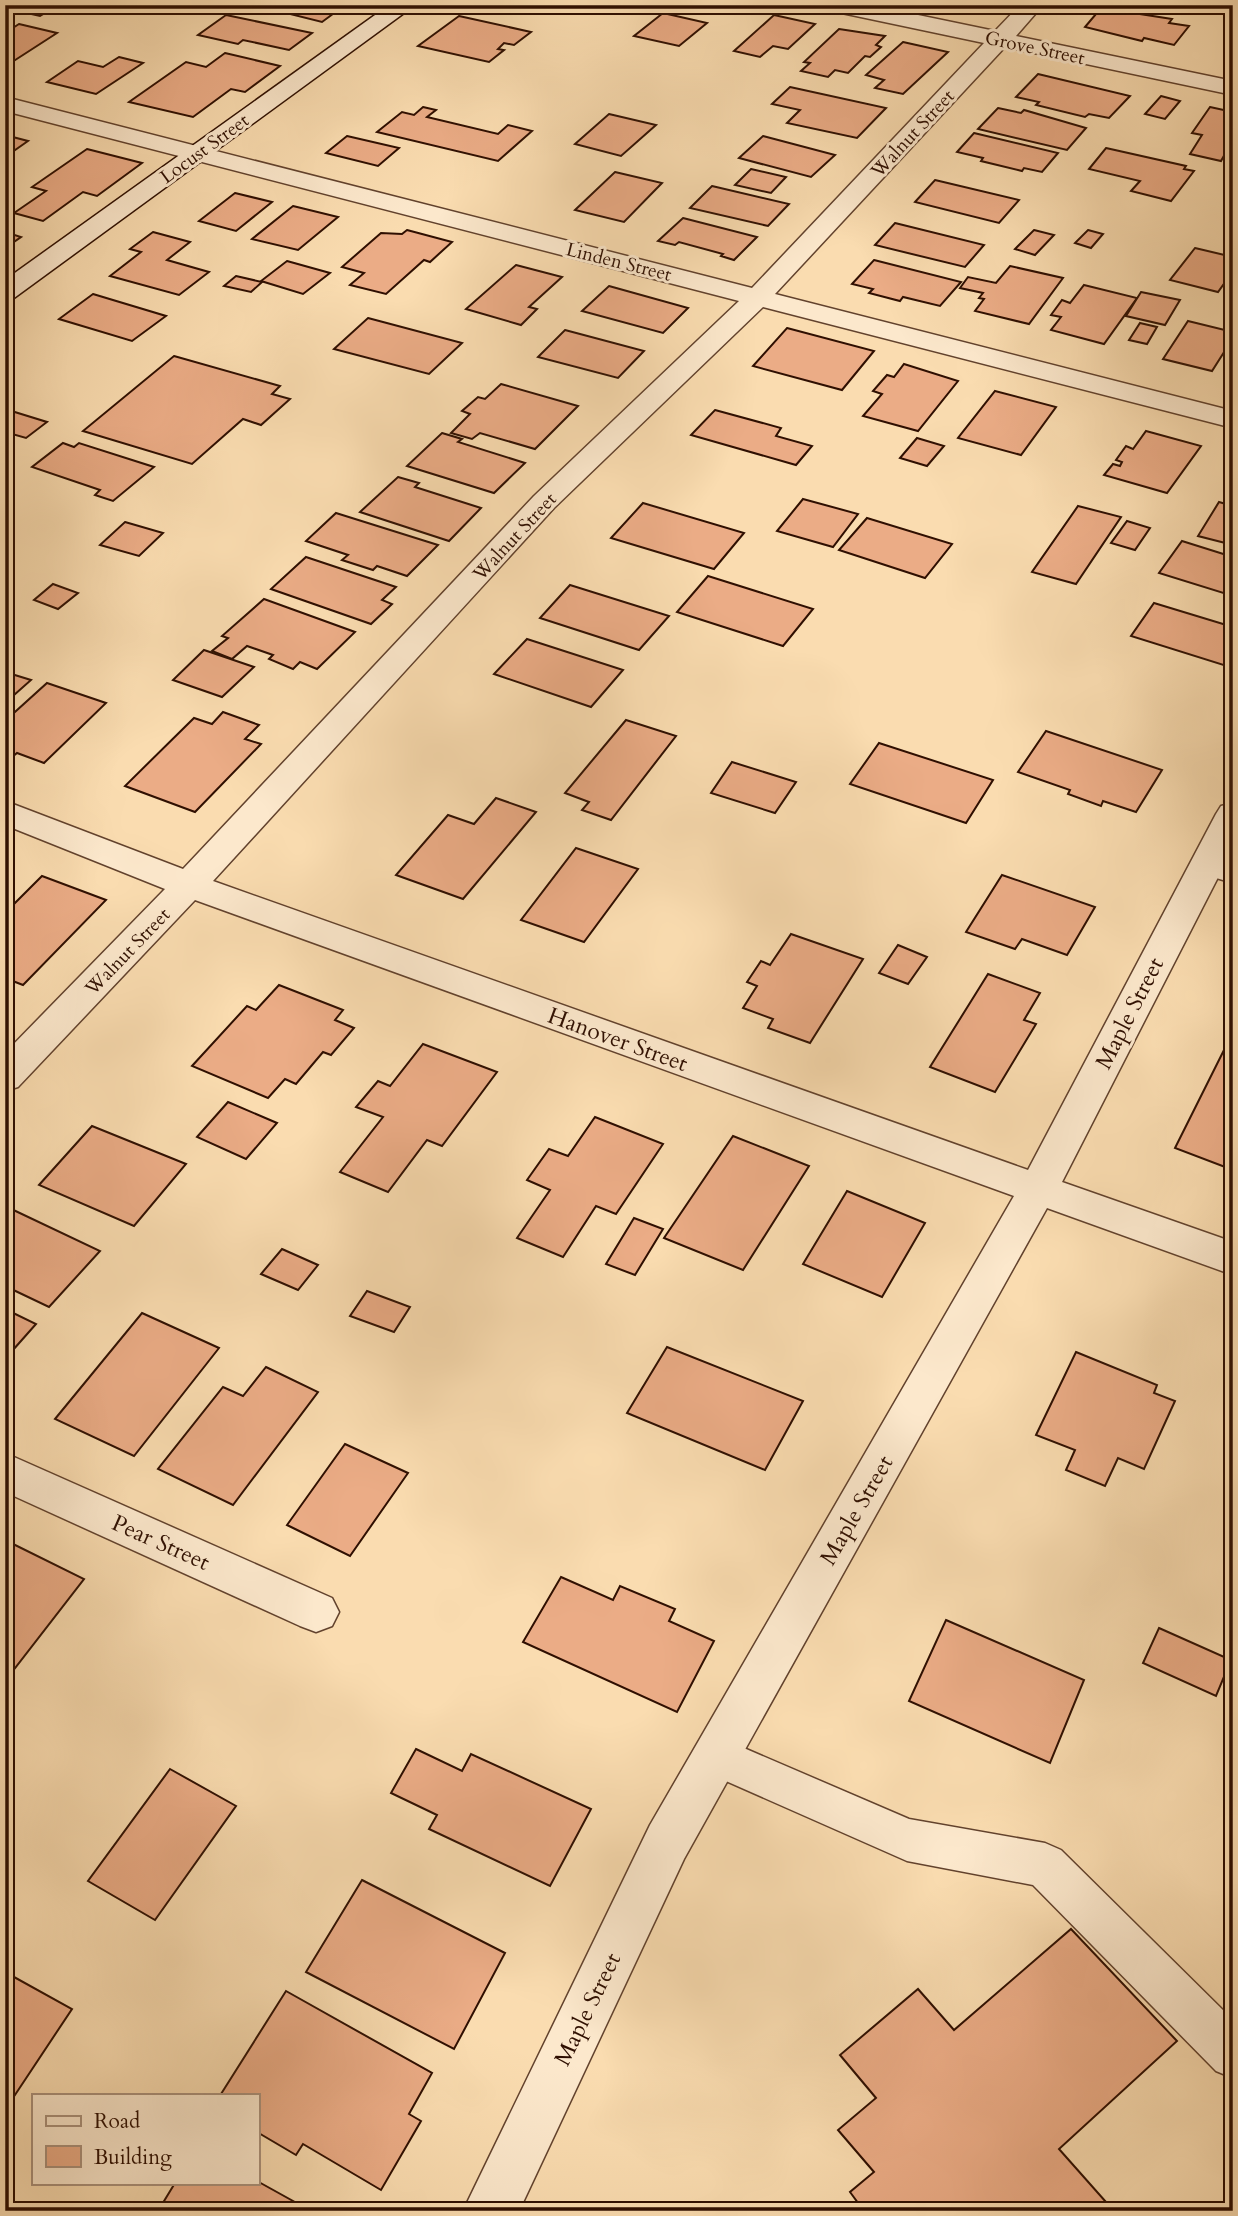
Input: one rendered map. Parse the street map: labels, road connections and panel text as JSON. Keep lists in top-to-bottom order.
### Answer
{
  "streets": {
    "street": [
      "Grove Street",
      "Walnut Street",
      "Locust Street",
      "Linden Street",
      "Maple Street",
      "Hanover Street",
      "Pear Street"
    ]
  },
  "crossings": [
    ["Grove Street", "Walnut Street"],
    ["Walnut Street", "Linden Street"],
    ["Walnut Street", "Hanover Street"],
    ["Locust Street", "Linden Street"],
    ["Maple Street", "Hanover Street"]
  ],
  "legend": ["Road", "Building"]
}
